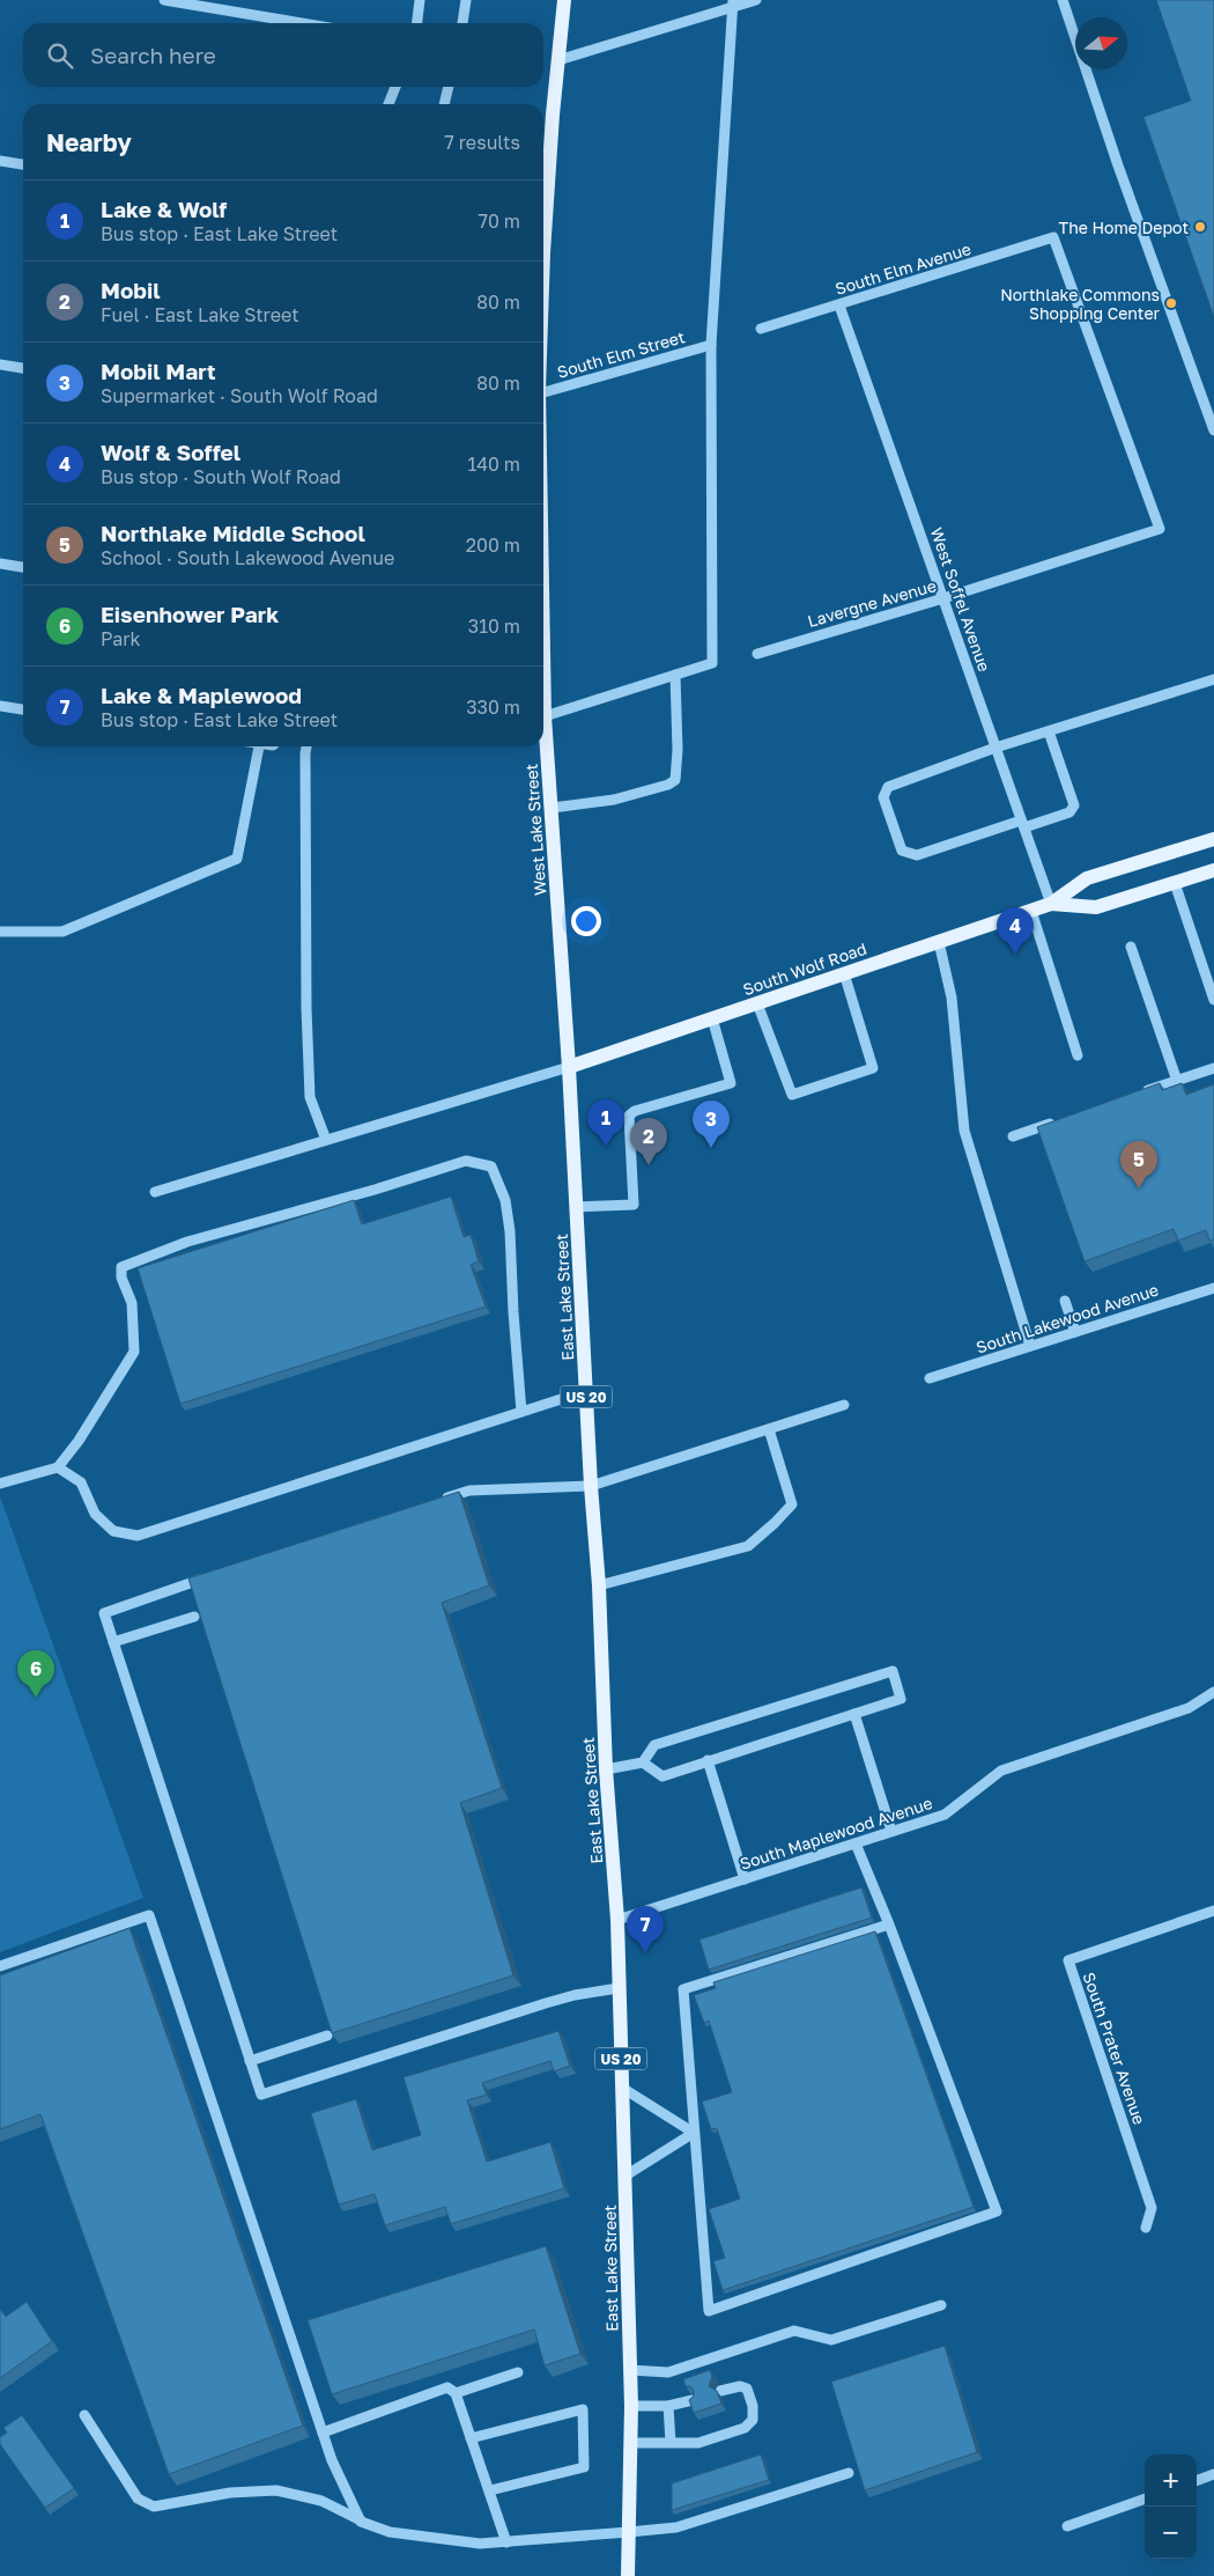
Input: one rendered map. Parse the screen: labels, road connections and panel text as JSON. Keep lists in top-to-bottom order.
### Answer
{
  "streets": {
    "main road": [
      "West Lake Street",
      "South Wolf Road",
      "East Lake Street",
      "US 20"
    ],
    "street": [
      "South Elm Avenue",
      "South Elm Street",
      "West Soffel Avenue",
      "Lavergne Avenue",
      "South Lakewood Avenue",
      "South Maplewood Avenue",
      "South Prater Avenue"
    ]
  },
  "crossings": [
    ["South Elm Avenue", "West Soffel Avenue"],
    ["South Elm Avenue", "Lavergne Avenue"],
    ["West Soffel Avenue", "Lavergne Avenue"],
    ["West Soffel Avenue", "South Wolf Road"],
    ["West Lake Street", "South Wolf Road"],
    ["West Lake Street", "East Lake Street"],
    ["South Wolf Road", "East Lake Street"],
    ["East Lake Street", "US 20"],
    ["East Lake Street", "South Maplewood Avenue"]
  ],
  "places": ["The Home Depot", "Northlake Commons Shopping Center"],
  "north": "right",
  "page": {
    "search": "Search here",
    "heading": ["Nearby", "7 results"],
    "list": [
      {
        "mark": "1",
        "name": "Lake & Wolf",
        "note": "Bus stop · East Lake Street",
        "value": "70 m"
      },
      {
        "mark": "2",
        "name": "Mobil",
        "note": "Fuel · East Lake Street",
        "value": "80 m"
      },
      {
        "mark": "3",
        "name": "Mobil Mart",
        "note": "Supermarket · South Wolf Road",
        "value": "80 m"
      },
      {
        "mark": "4",
        "name": "Wolf & Soffel",
        "note": "Bus stop · South Wolf Road",
        "value": "140 m"
      },
      {
        "mark": "5",
        "name": "Northlake Middle School",
        "note": "School · South Lakewood Avenue",
        "value": "200 m"
      },
      {
        "mark": "6",
        "name": "Eisenhower Park",
        "note": "Park",
        "value": "310 m"
      },
      {
        "mark": "7",
        "name": "Lake & Maplewood",
        "note": "Bus stop · East Lake Street",
        "value": "330 m"
      }
    ],
    "pins": [
      "4",
      "1",
      "3",
      "2",
      "5",
      "6",
      "7"
    ],
    "map_buttons": ["+", "−"]
  }
}
